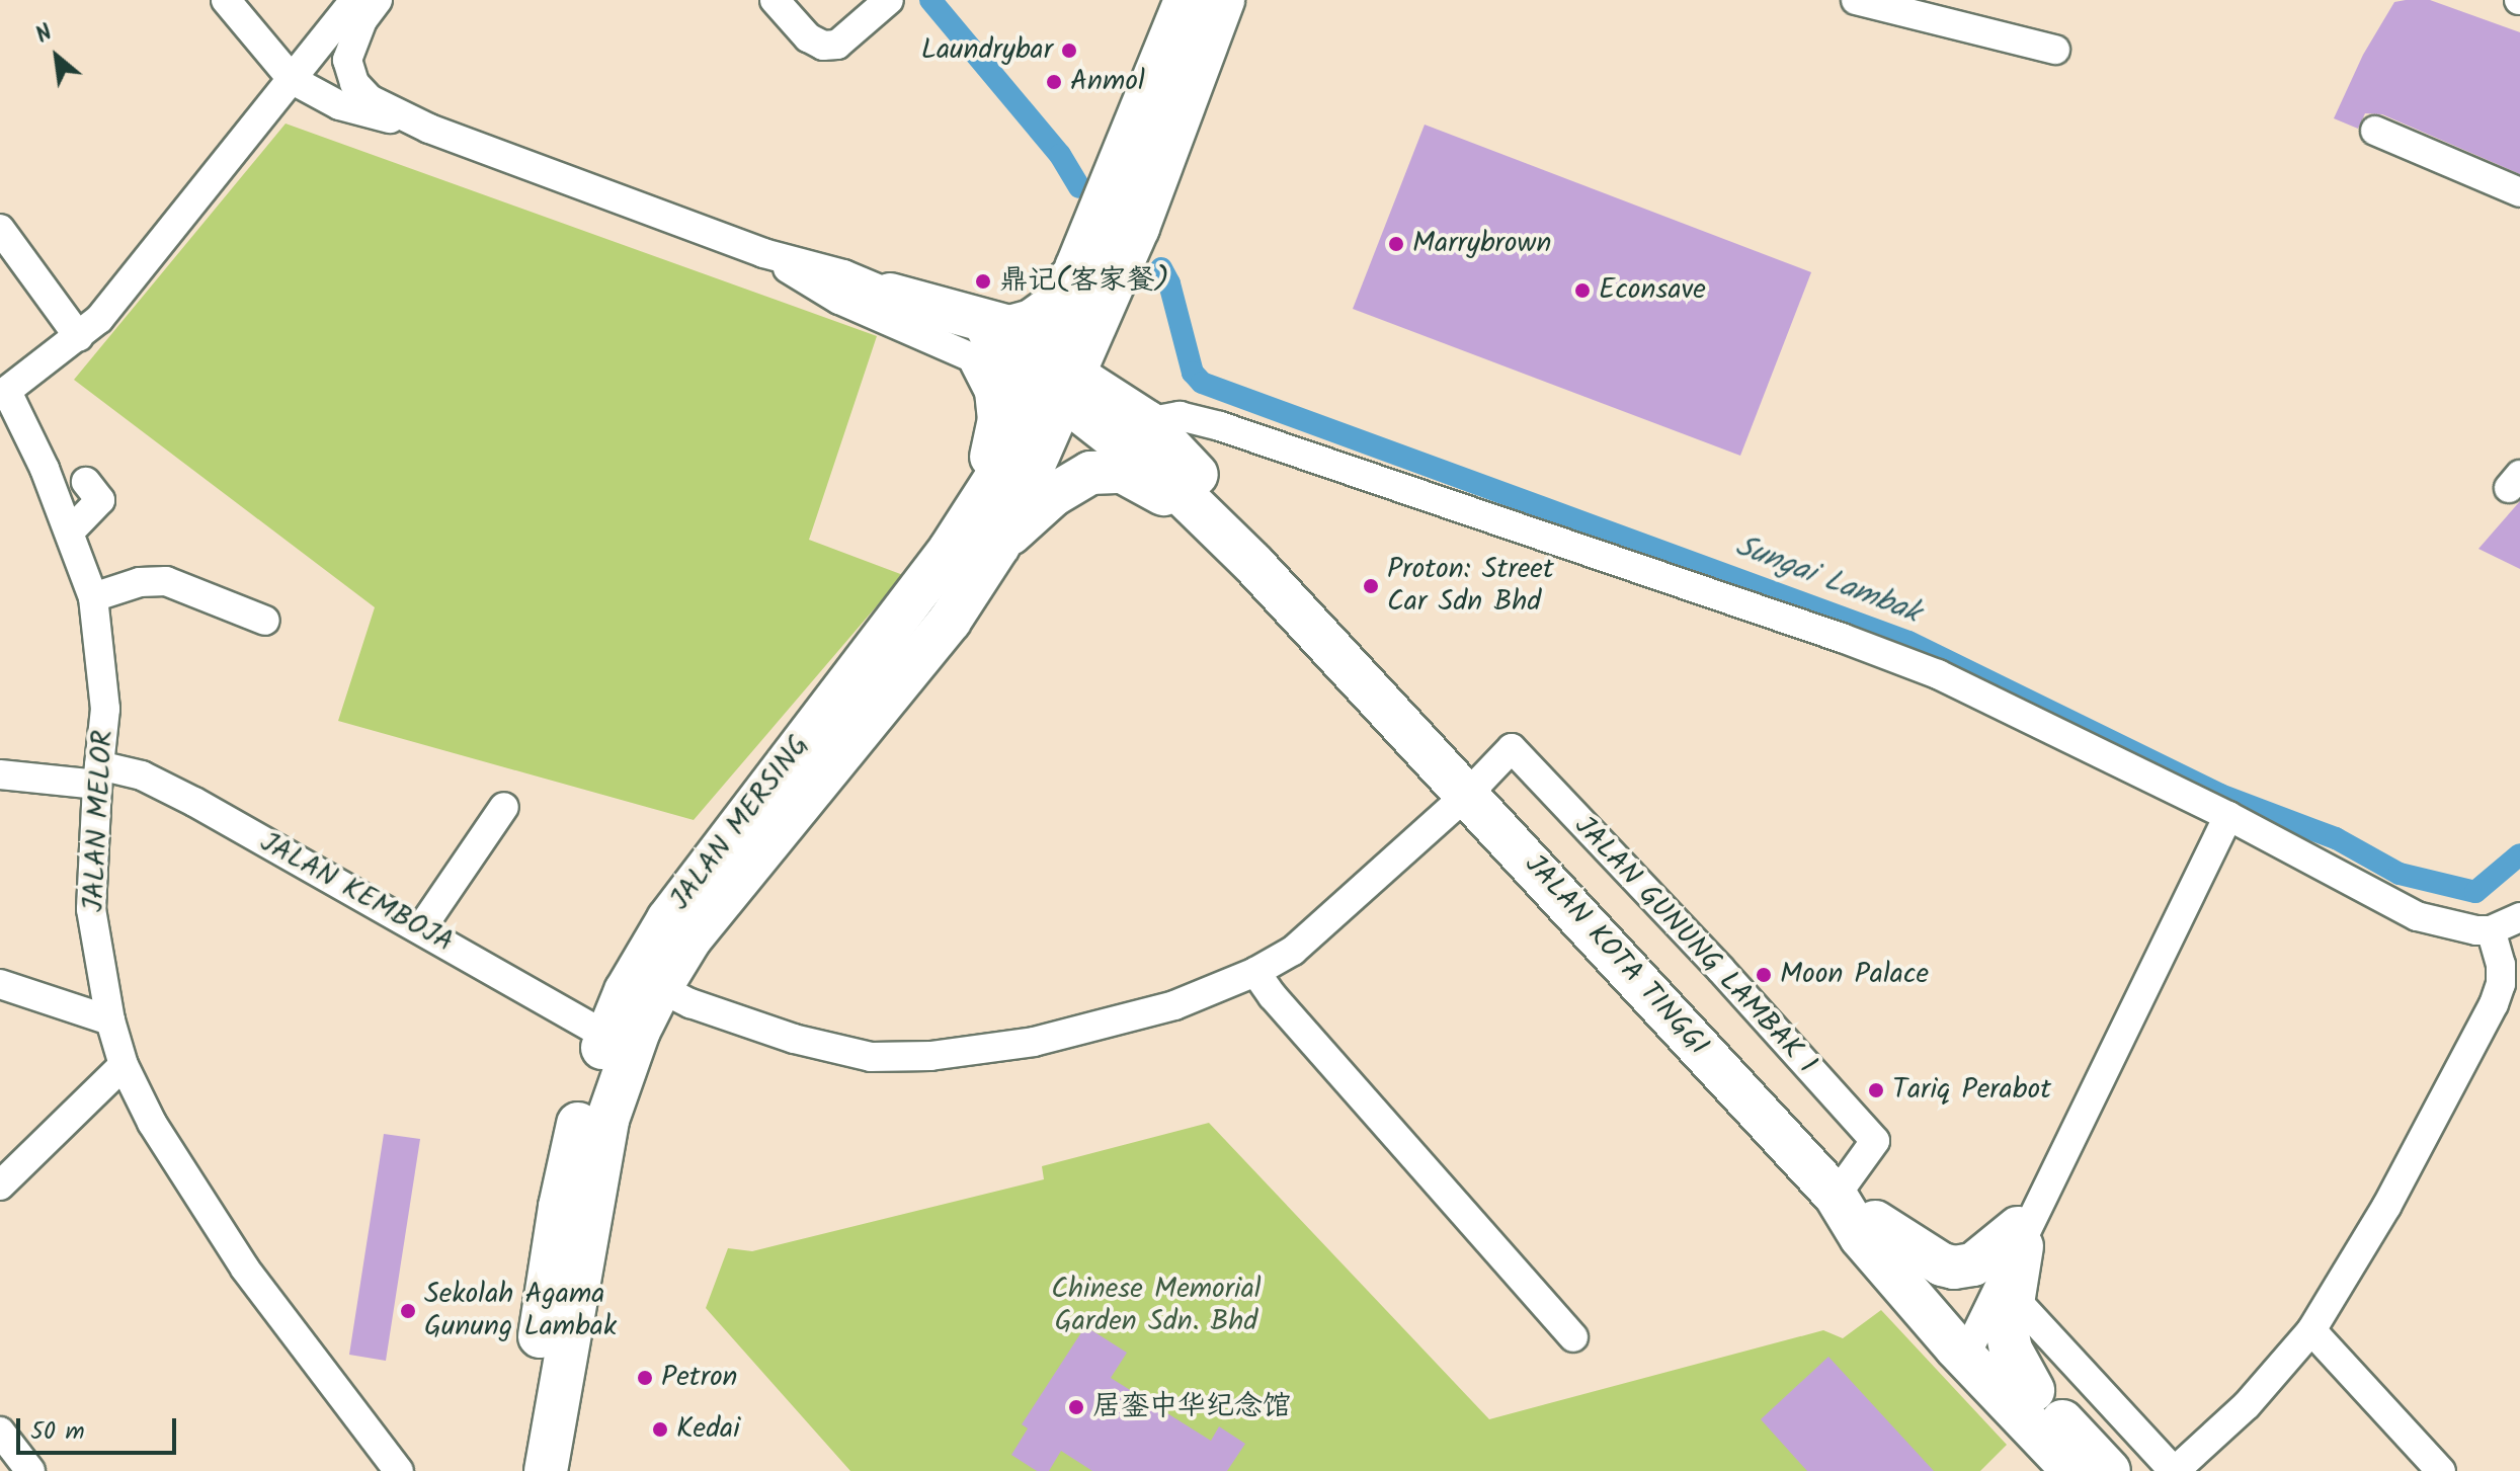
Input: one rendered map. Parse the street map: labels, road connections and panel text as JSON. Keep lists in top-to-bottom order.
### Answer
{
  "streets": {
    "highway": ["JALAN MERSING", "JALAN KOTA TINGGI"],
    "street": ["JALAN MELOR", "JALAN KEMBOJA", "JALAN GUNUNG LAMBAK 1"]
  },
  "crossings": [
    ["JALAN MELOR", "JALAN KEMBOJA"],
    ["JALAN MERSING", "JALAN KEMBOJA"],
    ["JALAN MERSING", "JALAN KOTA TINGGI"],
    ["JALAN GUNUNG LAMBAK 1", "JALAN KOTA TINGGI"]
  ],
  "water": ["Sungai Lambak"],
  "parks": ["Chinese Memorial Garden Sdn. Bhd"],
  "places": [
    "Laundrybar",
    "Anmol",
    "Marrybrown",
    "鼎记(客家餐)",
    "Econsave",
    "Proton: Street Car Sdn Bhd",
    "Moon Palace",
    "Tariq Perabot",
    "Sekolah Agama Gunung Lambak",
    "Petron",
    "居銮中华纪念馆",
    "Kedai"
  ],
  "scale_bar": "50 m",
  "north": "top left"
}
